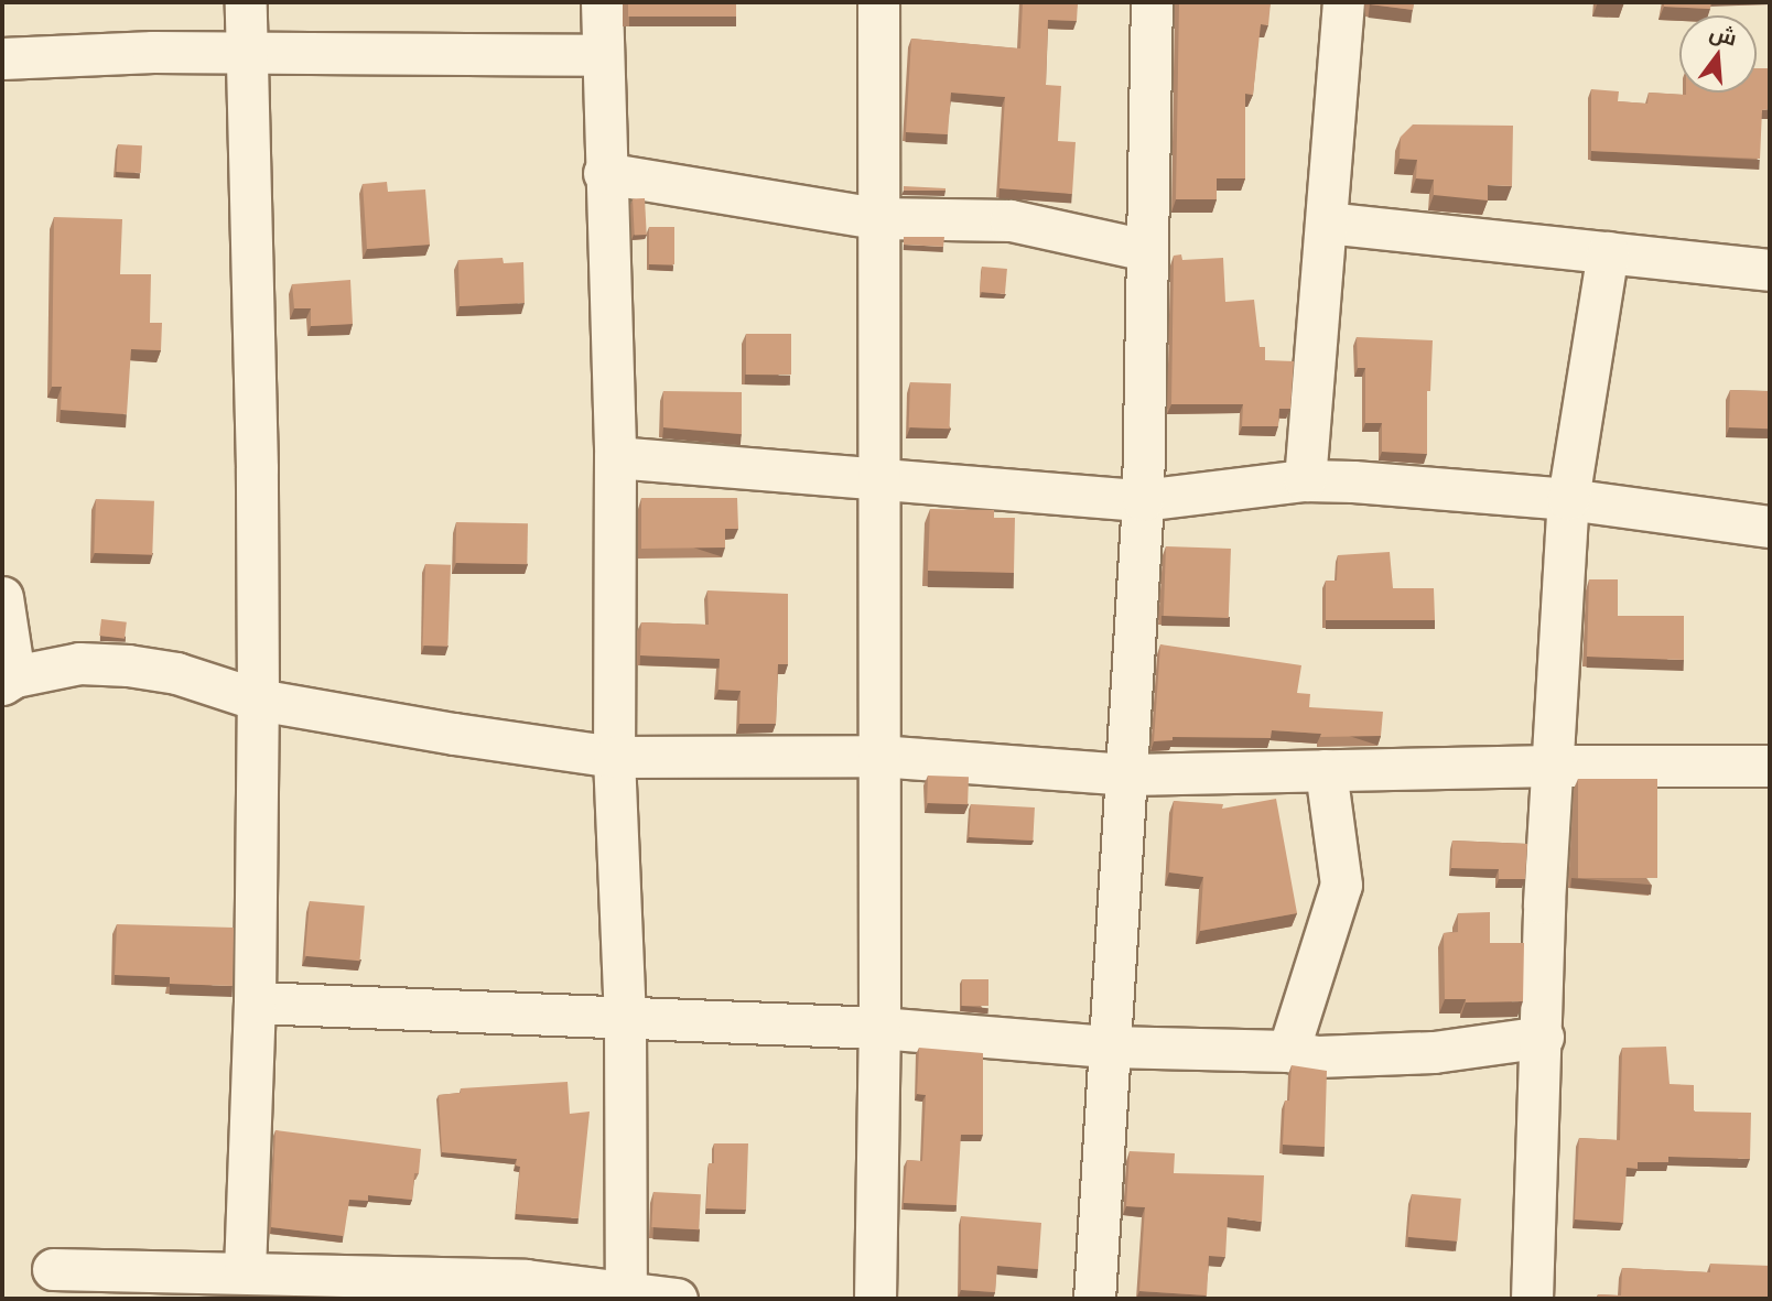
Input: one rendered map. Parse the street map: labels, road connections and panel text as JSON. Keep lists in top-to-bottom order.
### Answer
{
  "north": "top"
}
